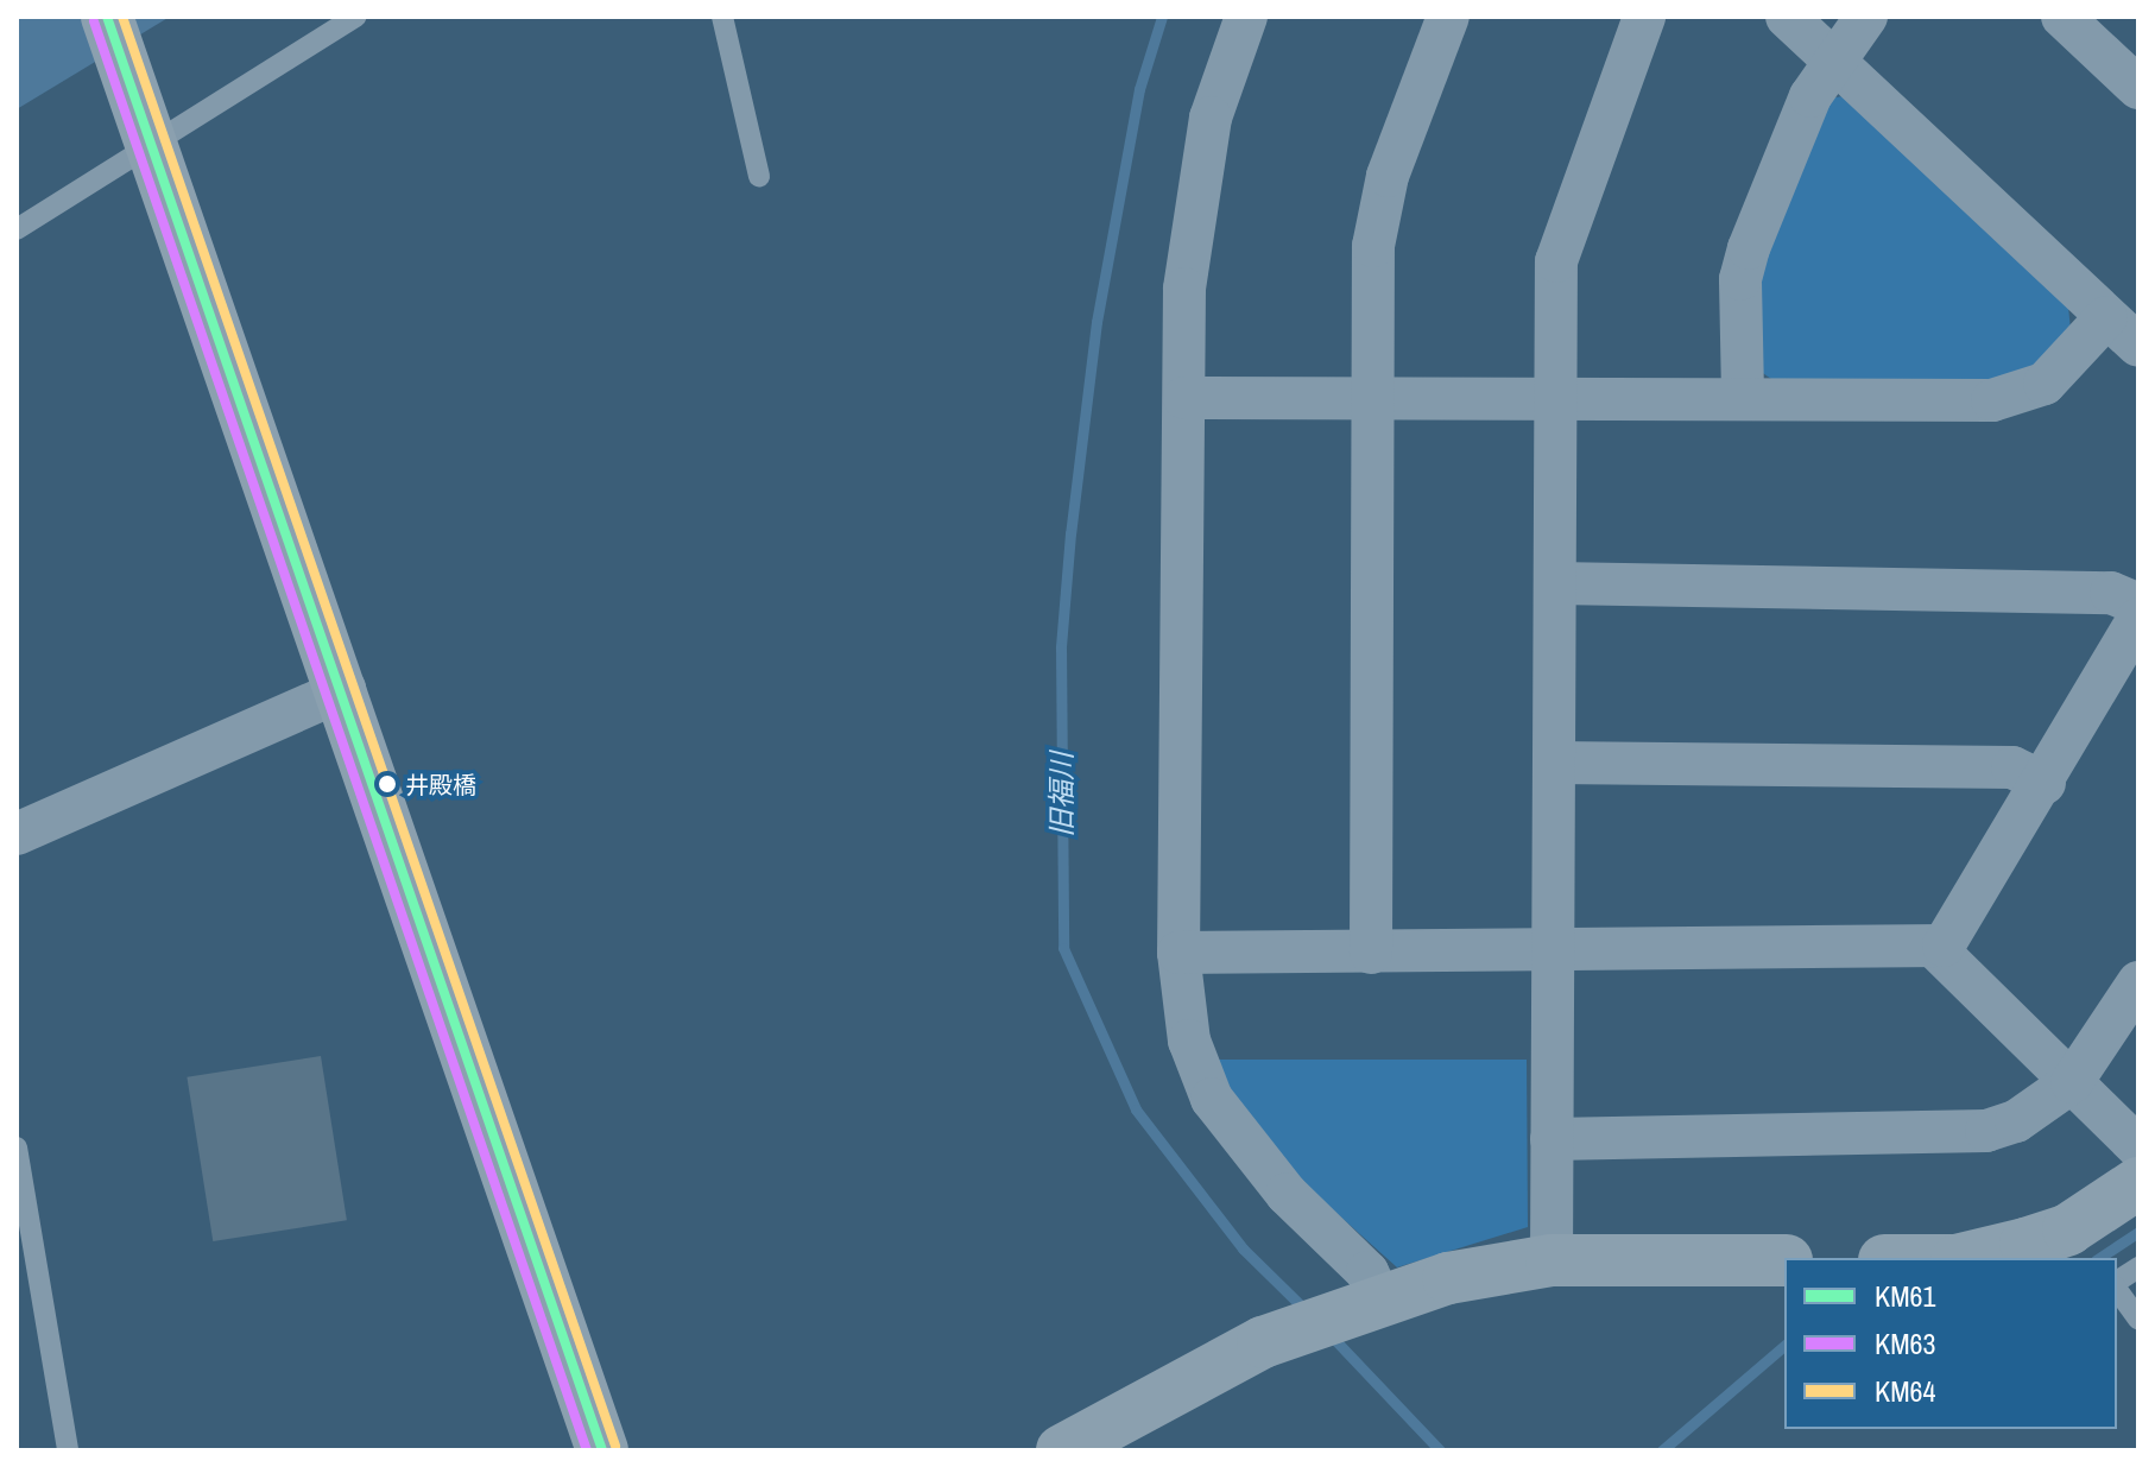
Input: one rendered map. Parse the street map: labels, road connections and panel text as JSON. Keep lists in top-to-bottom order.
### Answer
{
  "water": ["旧福川"],
  "places": ["井殿橋"],
  "lines": ["transit line KM61", "transit line KM64", "transit line KM63"],
  "legend": ["KM61", "KM63", "KM64"]
}
